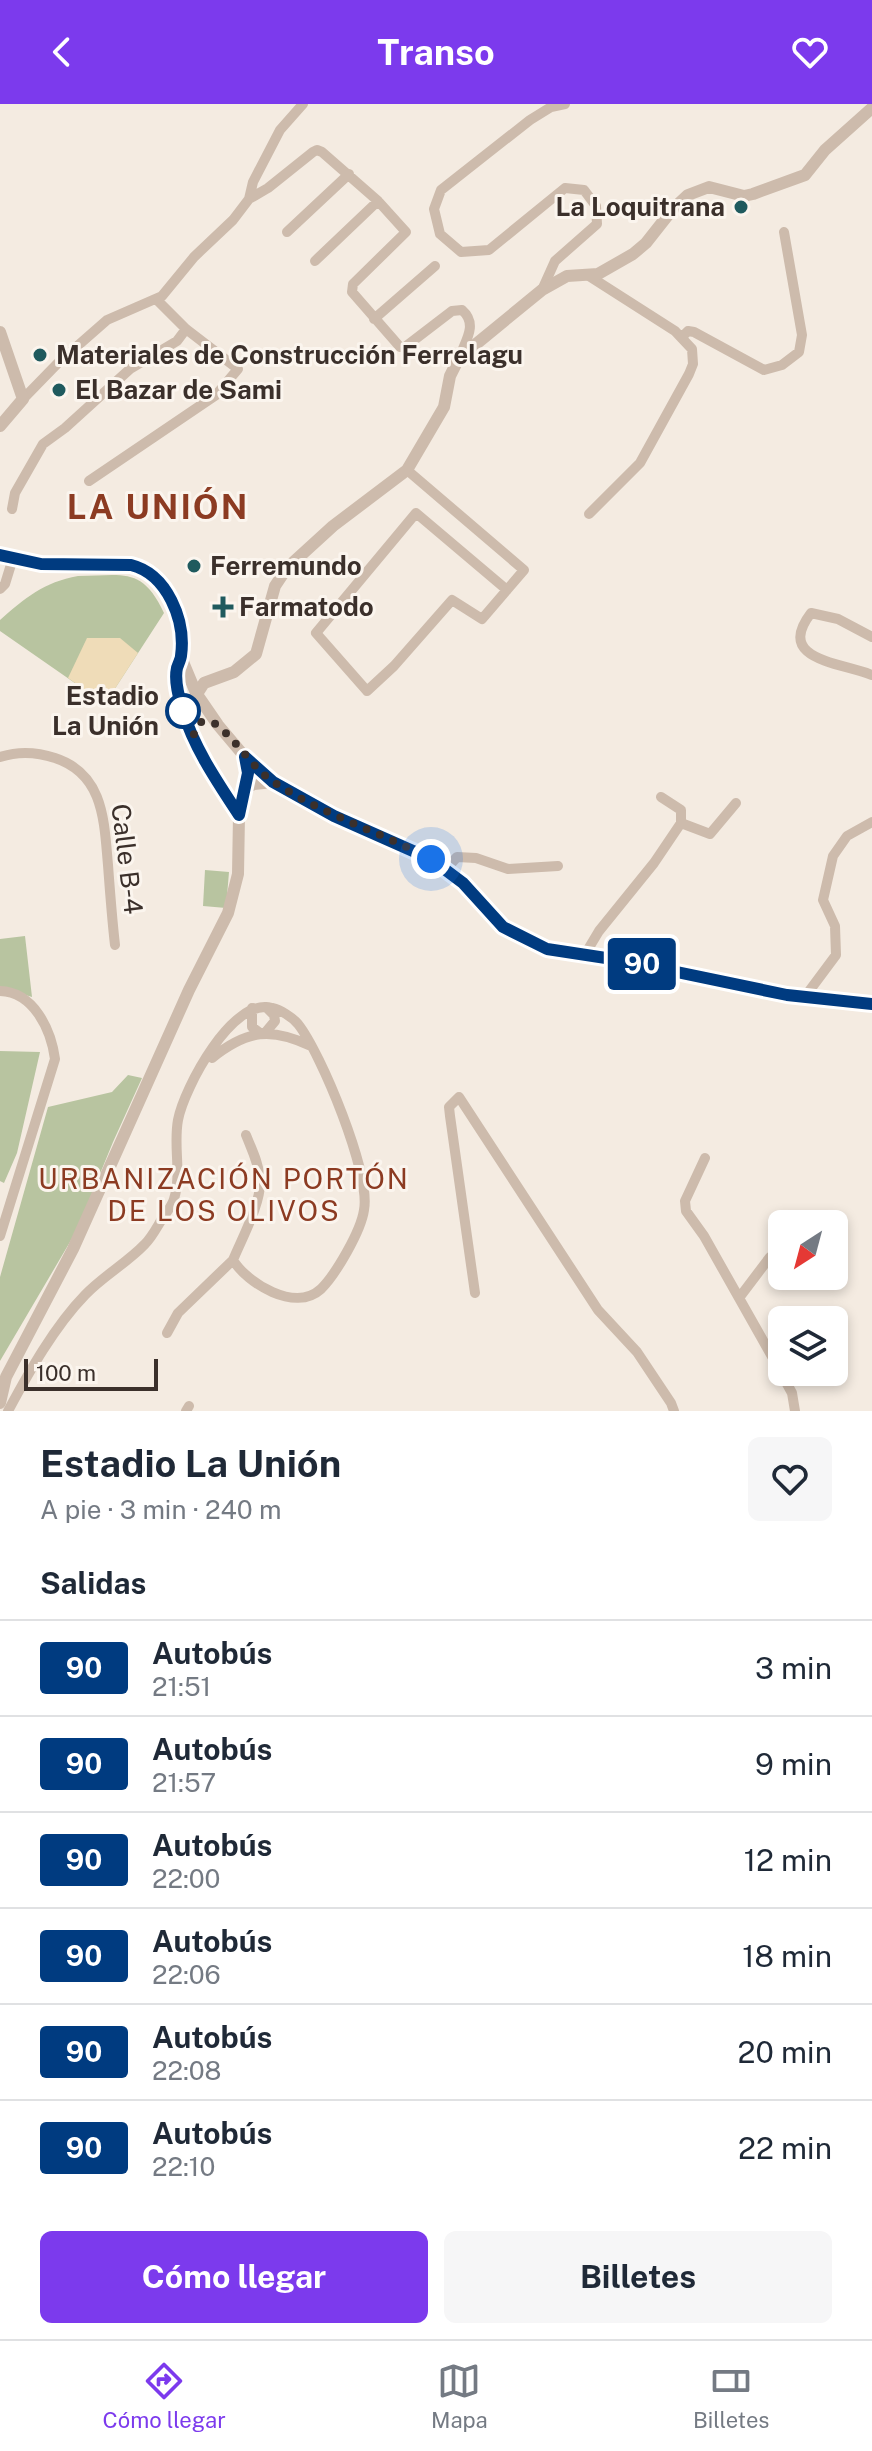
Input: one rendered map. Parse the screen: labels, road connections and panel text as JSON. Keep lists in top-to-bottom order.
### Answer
{
  "streets": {
    "street": ["Calle B-4"]
  },
  "districts": ["LA UNIÓN", "URBANIZACIÓN PORTÓN DE LOS OLIVOS"],
  "places": {
    "other": [
      "La Loquitrana",
      "Materiales de Construcción Ferrelagu",
      "El Bazar de Sami",
      "Ferremundo",
      "Estadio La Unión"
    ],
    "health": ["Farmatodo"]
  },
  "lines": ["bus line 90"],
  "scale_bar": "100 m",
  "north": "bottom left",
  "page": {
    "header": "Transo",
    "on_map": "90",
    "scale": "100 m",
    "heading": [
      ["Estadio La Unión", "A pie · 3 min · 240 m"],
      "Salidas"
    ],
    "list": [
      {
        "mark": "90",
        "name": "Autobús",
        "note": "21:51",
        "value": "3 min"
      },
      {
        "mark": "90",
        "name": "Autobús",
        "note": "21:57",
        "value": "9 min"
      },
      {
        "mark": "90",
        "name": "Autobús",
        "note": "22:00",
        "value": "12 min"
      },
      {
        "mark": "90",
        "name": "Autobús",
        "note": "22:06",
        "value": "18 min"
      },
      {
        "mark": "90",
        "name": "Autobús",
        "note": "22:08",
        "value": "20 min"
      },
      {
        "mark": "90",
        "name": "Autobús",
        "note": "22:10",
        "value": "22 min"
      }
    ],
    "buttons": ["Cómo llegar", "Billetes"],
    "tabs": ["Cómo llegar", "Mapa", "Billetes"]
  }
}
